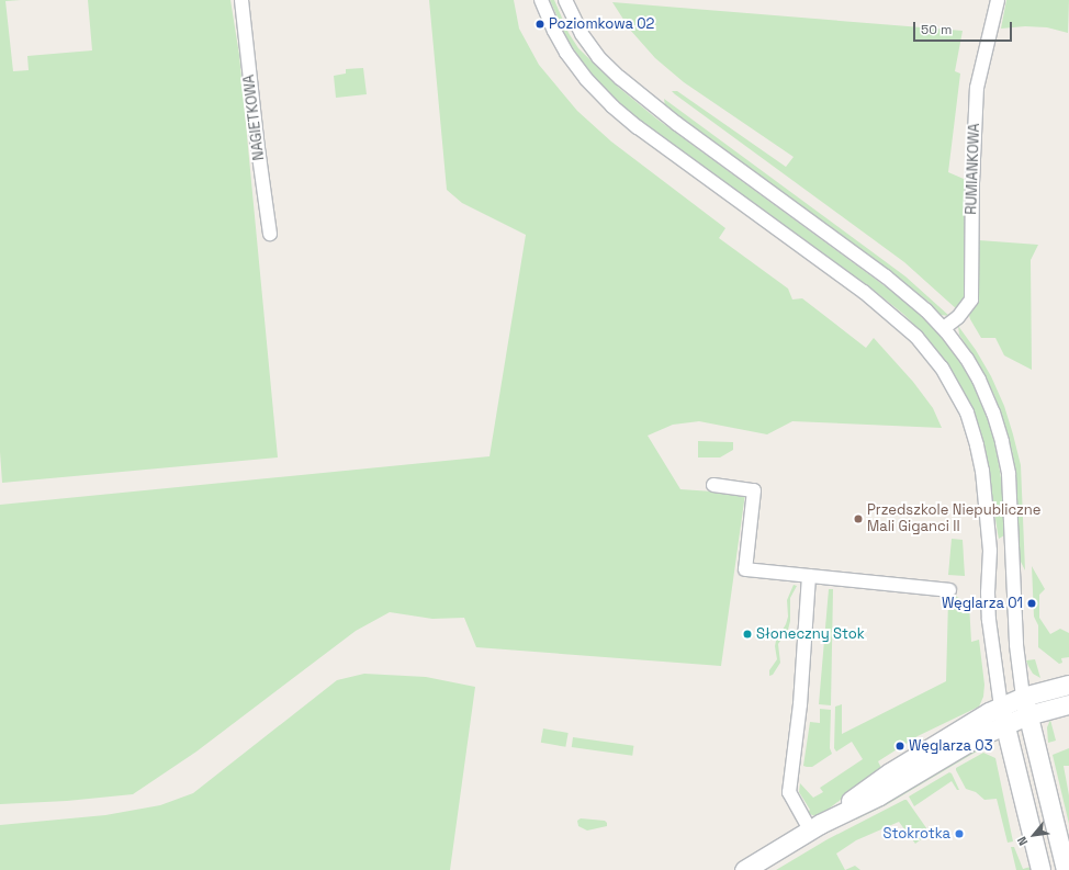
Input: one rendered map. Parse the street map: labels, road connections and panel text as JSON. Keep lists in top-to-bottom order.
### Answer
{
  "streets": {
    "street": ["NAGIETKOWA", "RUMIANKOWA"]
  },
  "places": [
    "Poziomkowa 02",
    "Przedszkole Niepubliczne Mali Giganci II",
    "Węglarza 01",
    "Słoneczny Stok",
    "Węglarza 03",
    "Stokrotka"
  ],
  "scale_bar": "50 m",
  "north": "bottom left"
}
